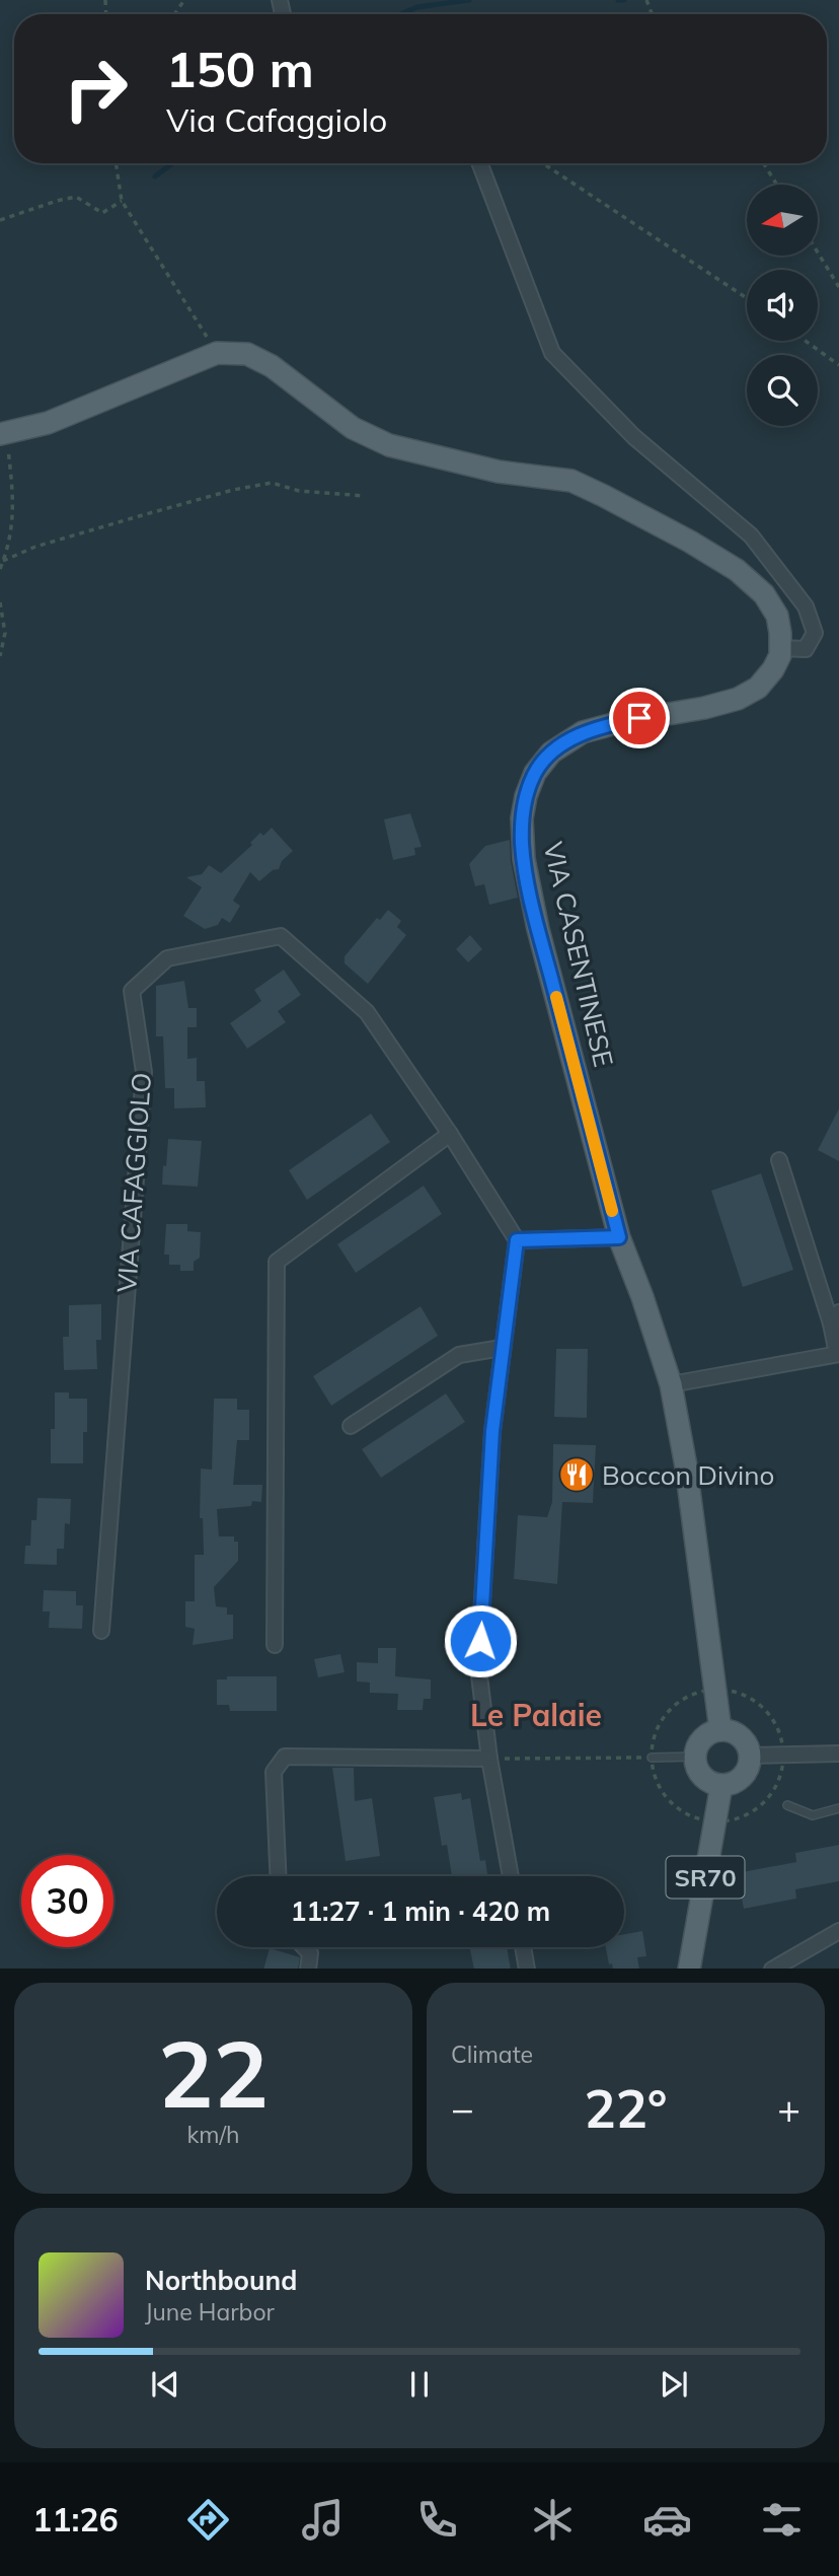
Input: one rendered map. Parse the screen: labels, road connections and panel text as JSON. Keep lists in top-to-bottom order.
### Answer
{
  "streets": {
    "main road": ["VIA CASENTINESE", "SR70"],
    "street": ["VIA CAFAGGIOLO"]
  },
  "crossings": [
    ["VIA CASENTINESE", "SR70"]
  ],
  "districts": ["Le Palaie"],
  "places": {
    "restaurant": ["Boccon Divino"]
  },
  "north": "left",
  "page": {
    "turn": ["150 m", "Via Cafaggiolo"],
    "limit": "30",
    "trip": "11:27 · 1 min · 420 m",
    "tile": [
      ["22", "km/h"],
      "Climate"
    ],
    "heat": ["−", "22°", "+"],
    "song": ["Northbound", "June Harbor"],
    "tabs": "11:26"
  }
}
